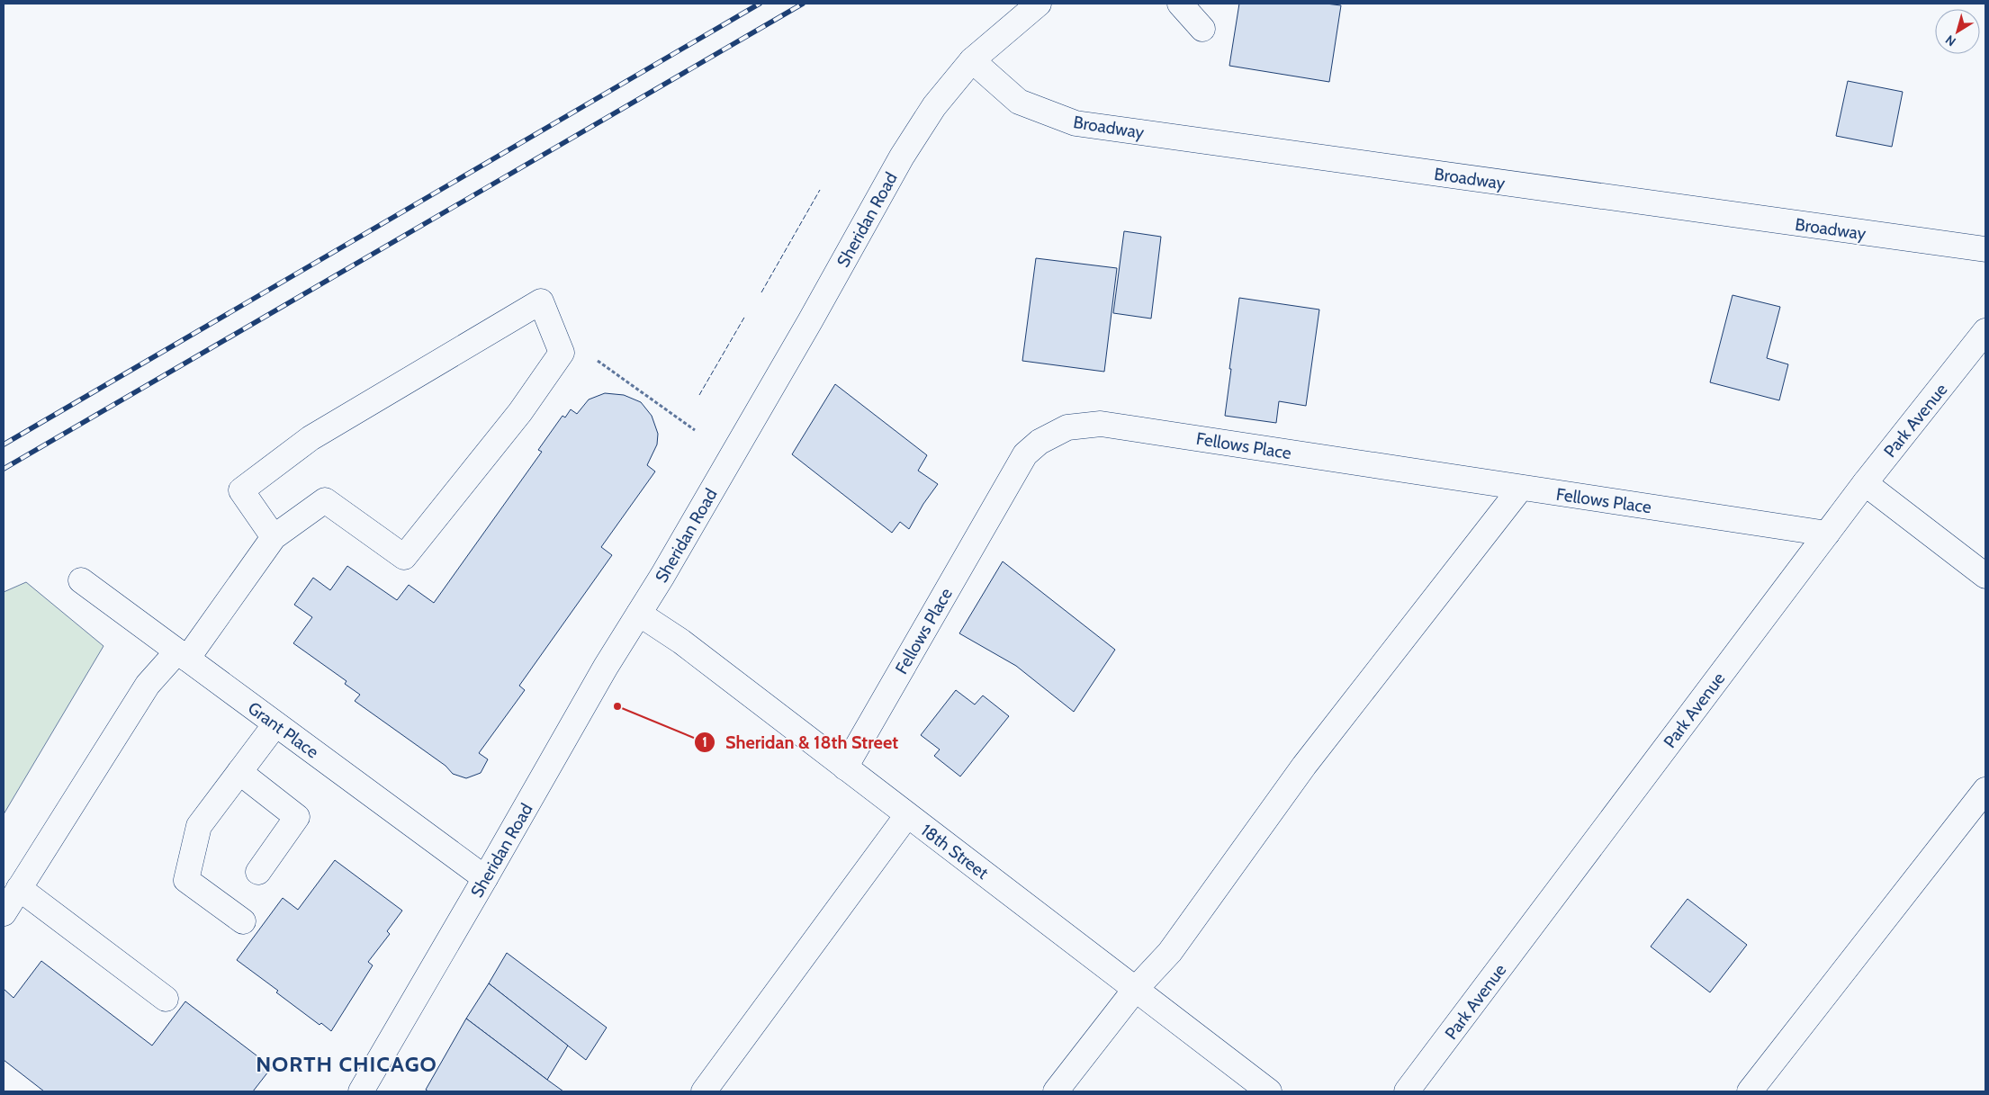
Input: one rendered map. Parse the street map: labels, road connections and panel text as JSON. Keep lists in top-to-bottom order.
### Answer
{
  "streets": {
    "main road": [
      "Broadway",
      "Sheridan Road",
      "Park Avenue",
      "Fellows Place",
      "Grant Place",
      "18th Street"
    ]
  },
  "crossings": [
    ["Broadway", "Sheridan Road"],
    ["Sheridan Road", "Grant Place"],
    ["Sheridan Road", "18th Street"],
    ["Park Avenue", "Fellows Place"],
    ["Fellows Place", "18th Street"]
  ],
  "districts": ["NORTH CHICAGO"],
  "places": ["Sheridan & 18th Street"],
  "north": "bottom left"
}
